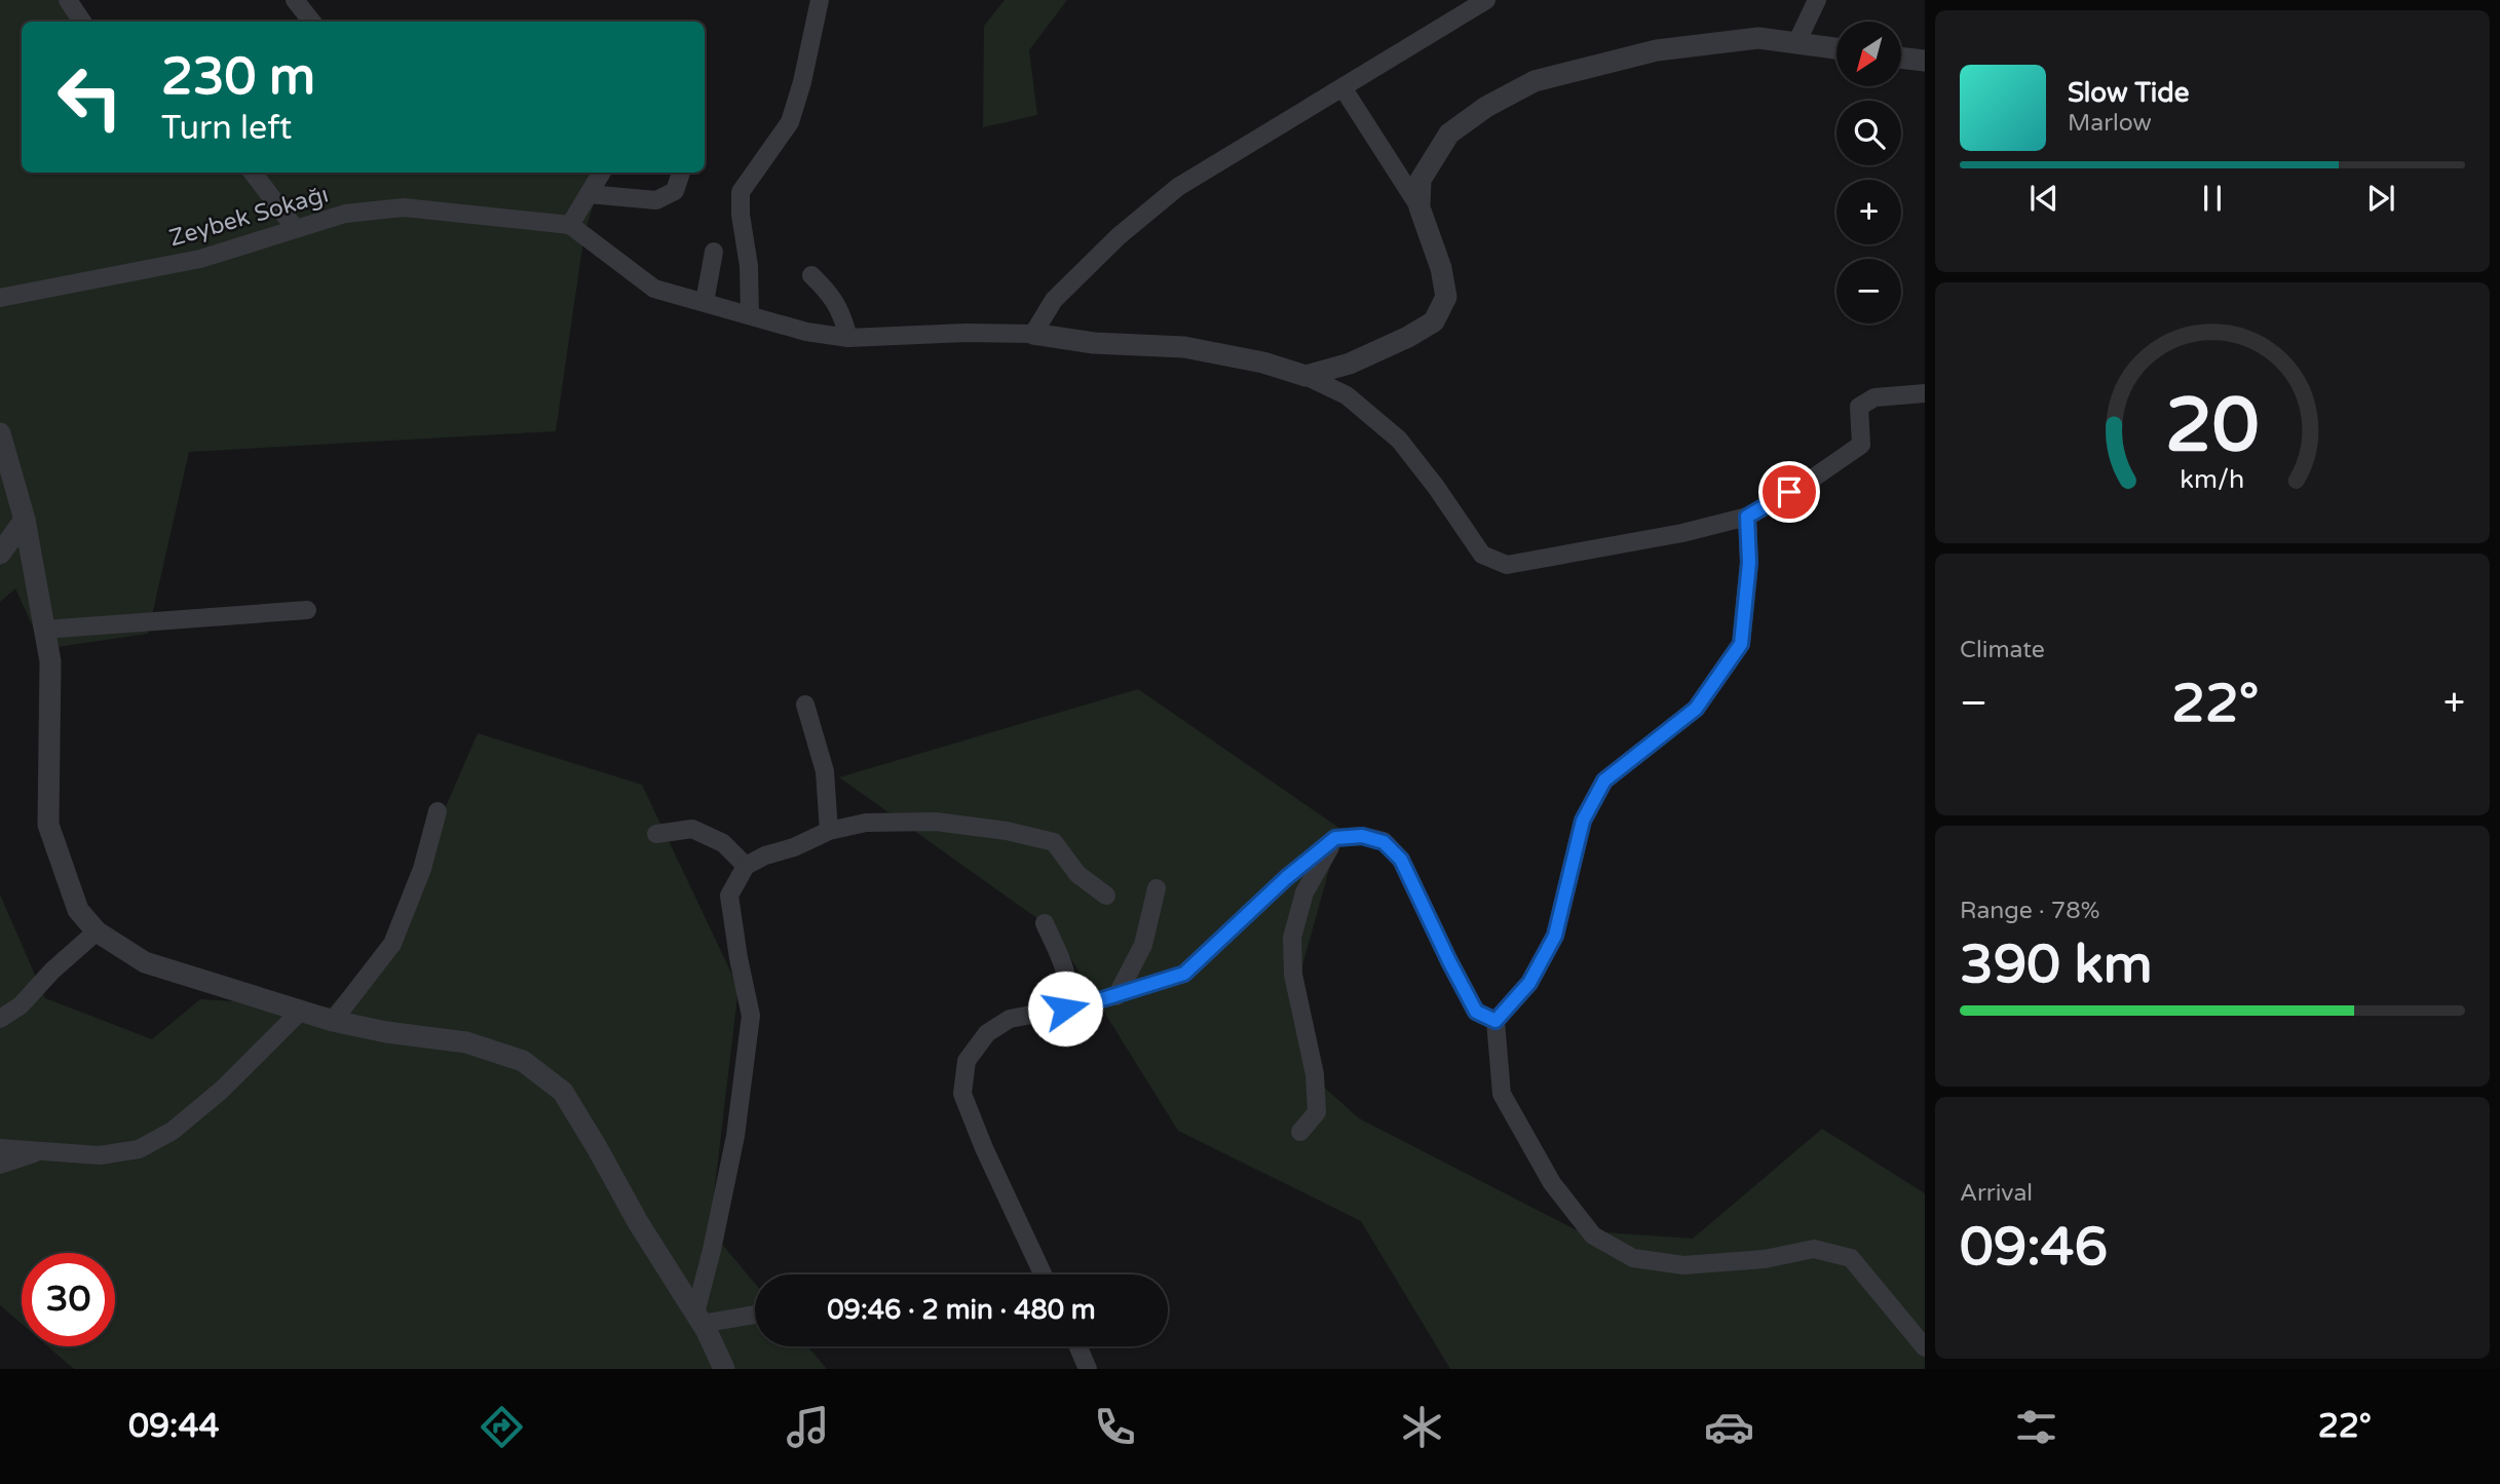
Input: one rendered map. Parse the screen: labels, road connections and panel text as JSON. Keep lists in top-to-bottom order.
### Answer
{
  "streets": {
    "street": ["Zeybek Sokağı"]
  },
  "north": "bottom left",
  "page": {
    "map_buttons": ["+", "−"],
    "turn": ["230 m", "Turn left"],
    "song": ["Slow Tide", "Marlow"],
    "tile": [
      "Climate",
      ["Range · 78%", "390 km"],
      ["Arrival", "09:46"]
    ],
    "heat": ["−", "22°", "+"],
    "limit": "30",
    "trip": "09:46 · 2 min · 480 m",
    "tabs": ["09:44", "22°"],
    "gauge": ["20", "km/h"]
  }
}
